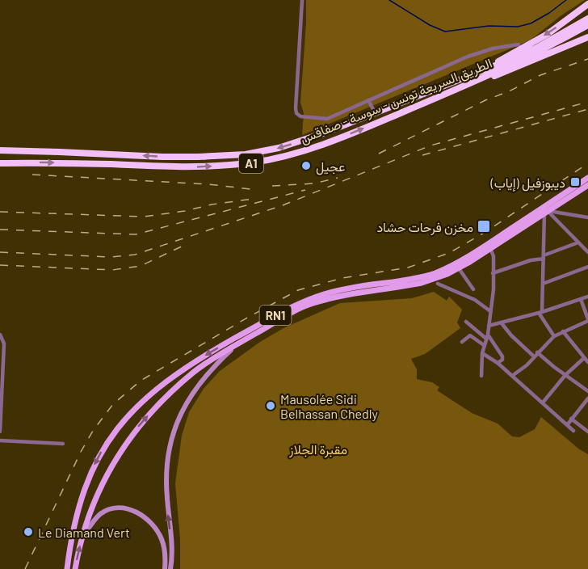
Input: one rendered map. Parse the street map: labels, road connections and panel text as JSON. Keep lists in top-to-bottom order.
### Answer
{
  "streets": {
    "highway": ["الطريق السريعة تونس - سوسة - صفاقس", "A1"],
    "main road": ["RN1"]
  },
  "parks": ["مقبرة الجلاز"],
  "places": {
    "other": ["عجيل", "Mausolée Sidi Belhassan Chedly", "Le Diamand Vert"],
    "transit": ["ديبوزفيل (إياب)", "مخزن فرحات حشاد"]
  }
}
